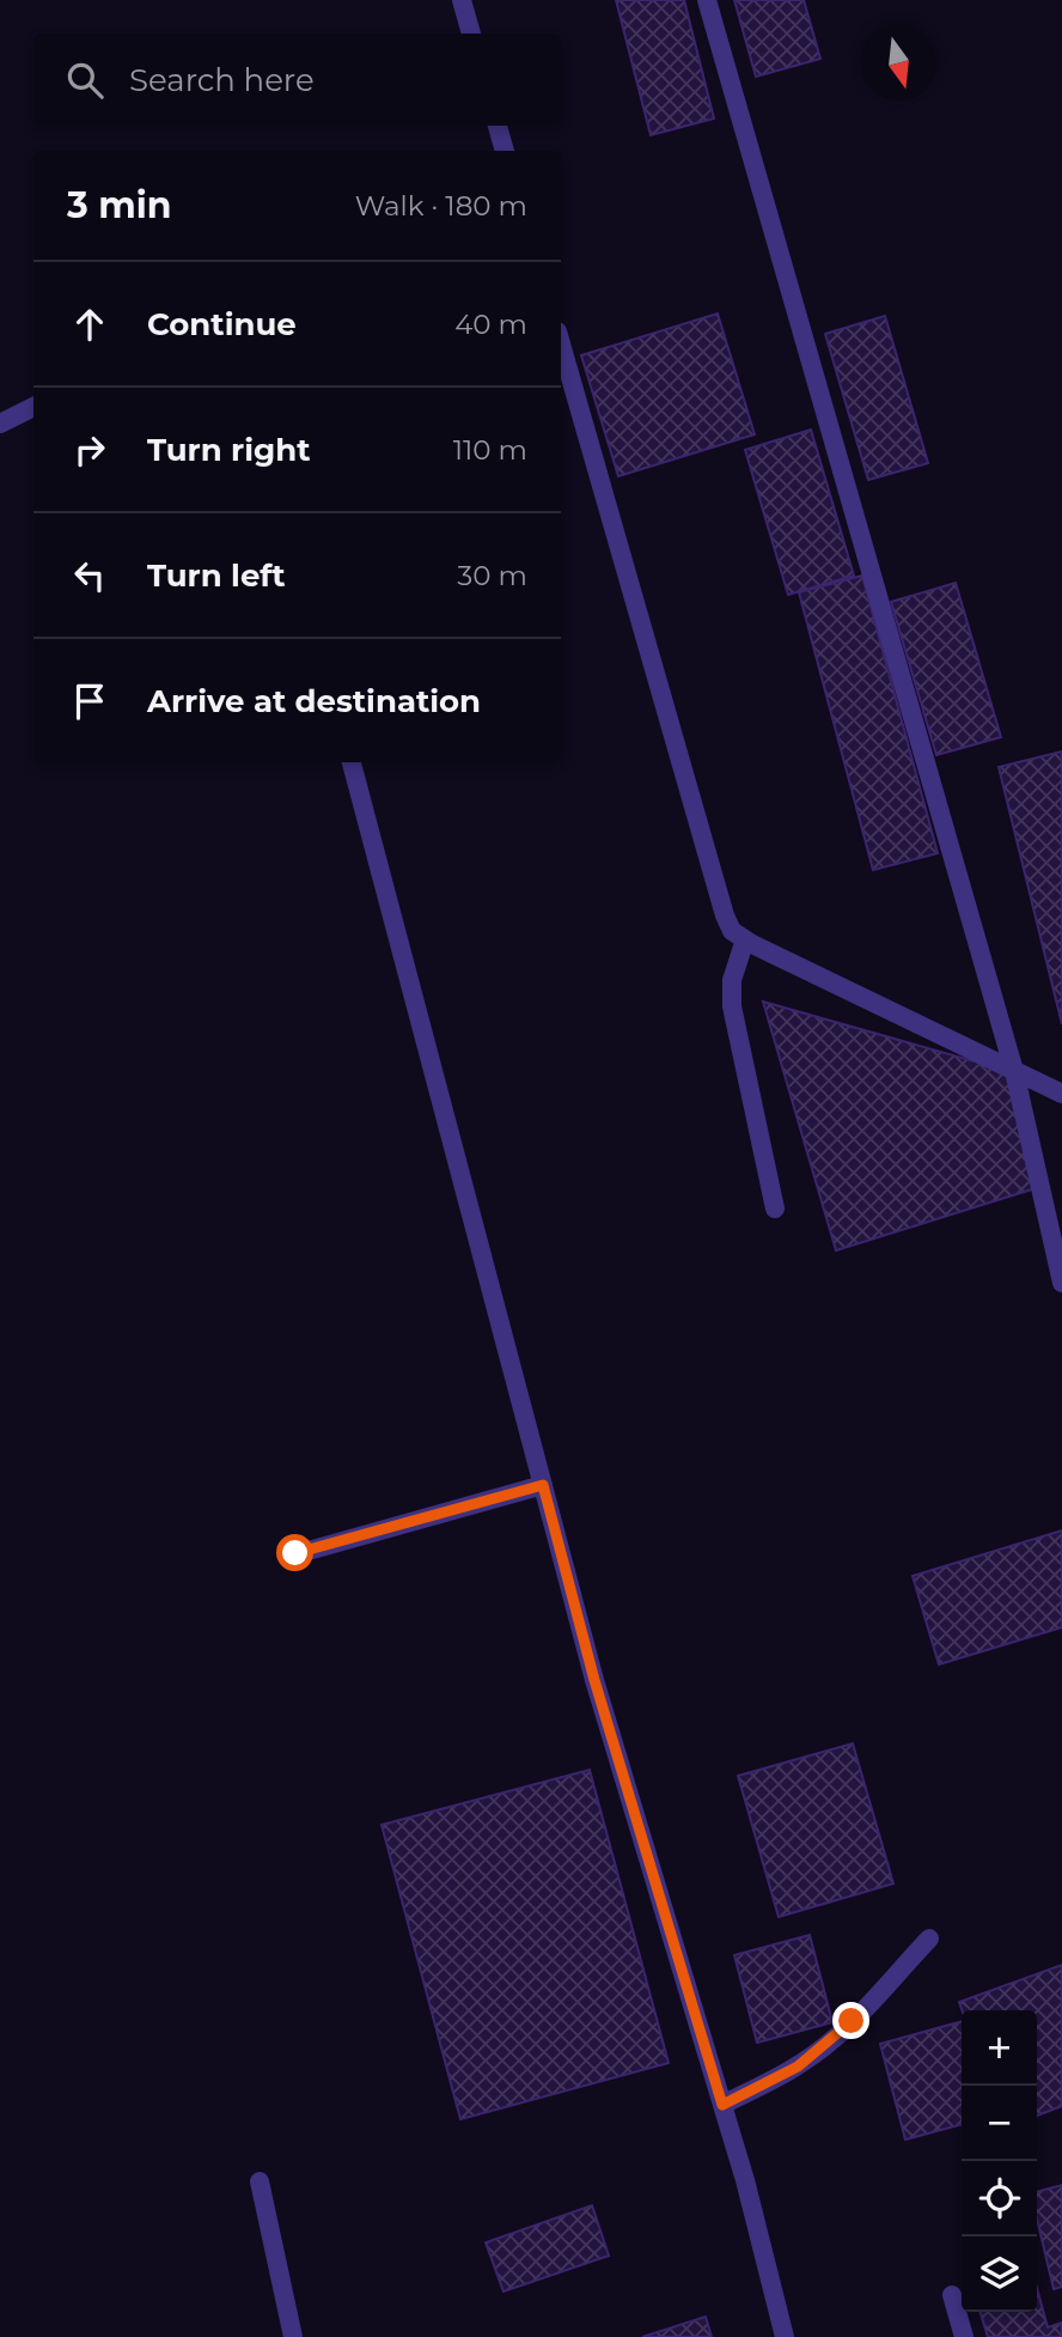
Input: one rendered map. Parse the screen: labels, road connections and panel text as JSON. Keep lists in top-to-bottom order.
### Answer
{
  "north": "bottom",
  "page": {
    "search": "Search here",
    "heading": ["3 min", "Walk · 180 m"],
    "list": [
      ["Continue", "40 m"],
      ["Turn right", "110 m"],
      ["Turn left", "30 m"],
      "Arrive at destination"
    ],
    "map_buttons": ["+", "−"]
  }
}
